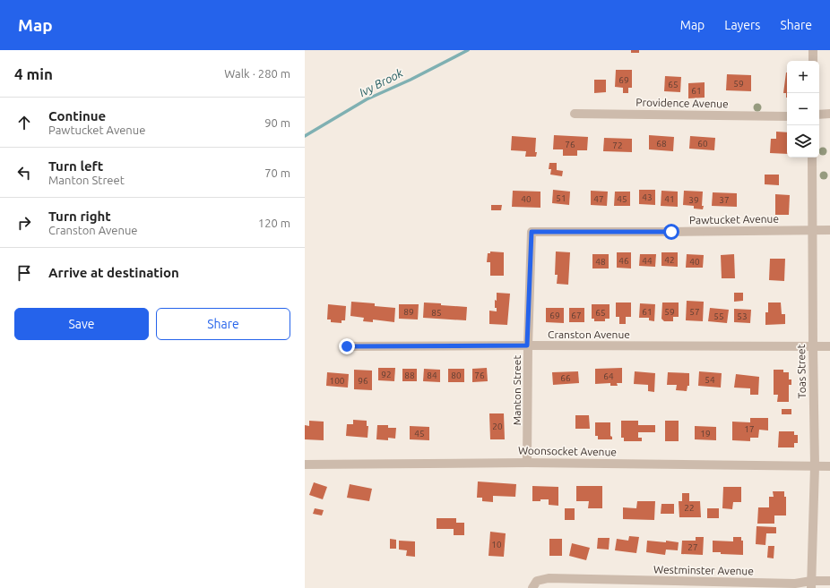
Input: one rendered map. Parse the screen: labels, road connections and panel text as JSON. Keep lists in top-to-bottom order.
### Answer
{
  "streets": {
    "street": [
      "Providence Avenue",
      "Pawtucket Avenue",
      "Cranston Avenue",
      "Toas Street",
      "Manton Street",
      "Woonsocket Avenue",
      "Westminster Avenue"
    ]
  },
  "crossings": [
    ["Pawtucket Avenue", "Toas Street"],
    ["Pawtucket Avenue", "Manton Street"],
    ["Cranston Avenue", "Toas Street"],
    ["Cranston Avenue", "Manton Street"],
    ["Toas Street", "Woonsocket Avenue"],
    ["Toas Street", "Westminster Avenue"],
    ["Manton Street", "Woonsocket Avenue"]
  ],
  "water": ["Ivy Brook"],
  "house_numbers": [
    "69",
    "59",
    "65",
    "61",
    "68",
    "60",
    "76",
    "72",
    "43",
    "51",
    "40",
    "47",
    "45",
    "41",
    "39",
    "37",
    "42",
    "46",
    "44",
    "48",
    "40",
    "89",
    "61",
    "59",
    "57",
    "85",
    "65",
    "69",
    "67",
    "55",
    "53",
    "92",
    "88",
    "84",
    "80",
    "76",
    "64",
    "66",
    "54",
    "100",
    "96",
    "20",
    "17",
    "45",
    "19",
    "22",
    "10",
    "27"
  ],
  "page": {
    "header": "Map",
    "nav": ["Map", "Layers", "Share"],
    "heading": ["4 min", "Walk · 280 m"],
    "map_buttons": ["+", "−"],
    "list": [
      ["Continue", "Pawtucket Avenue", "90 m"],
      ["Turn left", "Manton Street", "70 m"],
      ["Turn right", "Cranston Avenue", "120 m"],
      "Arrive at destination"
    ],
    "buttons": ["Save", "Share"]
  }
}
